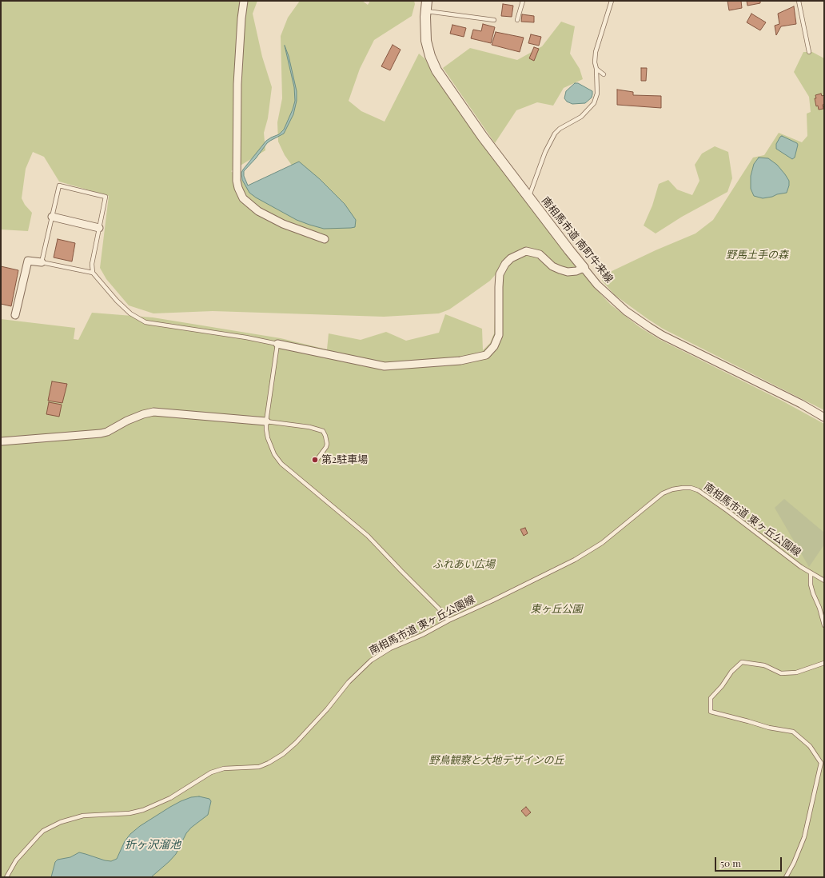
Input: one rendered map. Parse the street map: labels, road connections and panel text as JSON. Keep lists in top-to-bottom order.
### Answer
{
  "streets": {
    "street": ["南相馬市道 南町牛来線"],
    "lane": ["南相馬市道 東ヶ丘公園線"]
  },
  "water": ["折ヶ沢溜池"],
  "parks": [
    "野馬土手の森",
    "ふれあい広場",
    "東ヶ丘公園",
    "野鳥観察と大地デザインの丘"
  ],
  "places": ["第2駐車場"],
  "scale_bar": "50 m"
}
